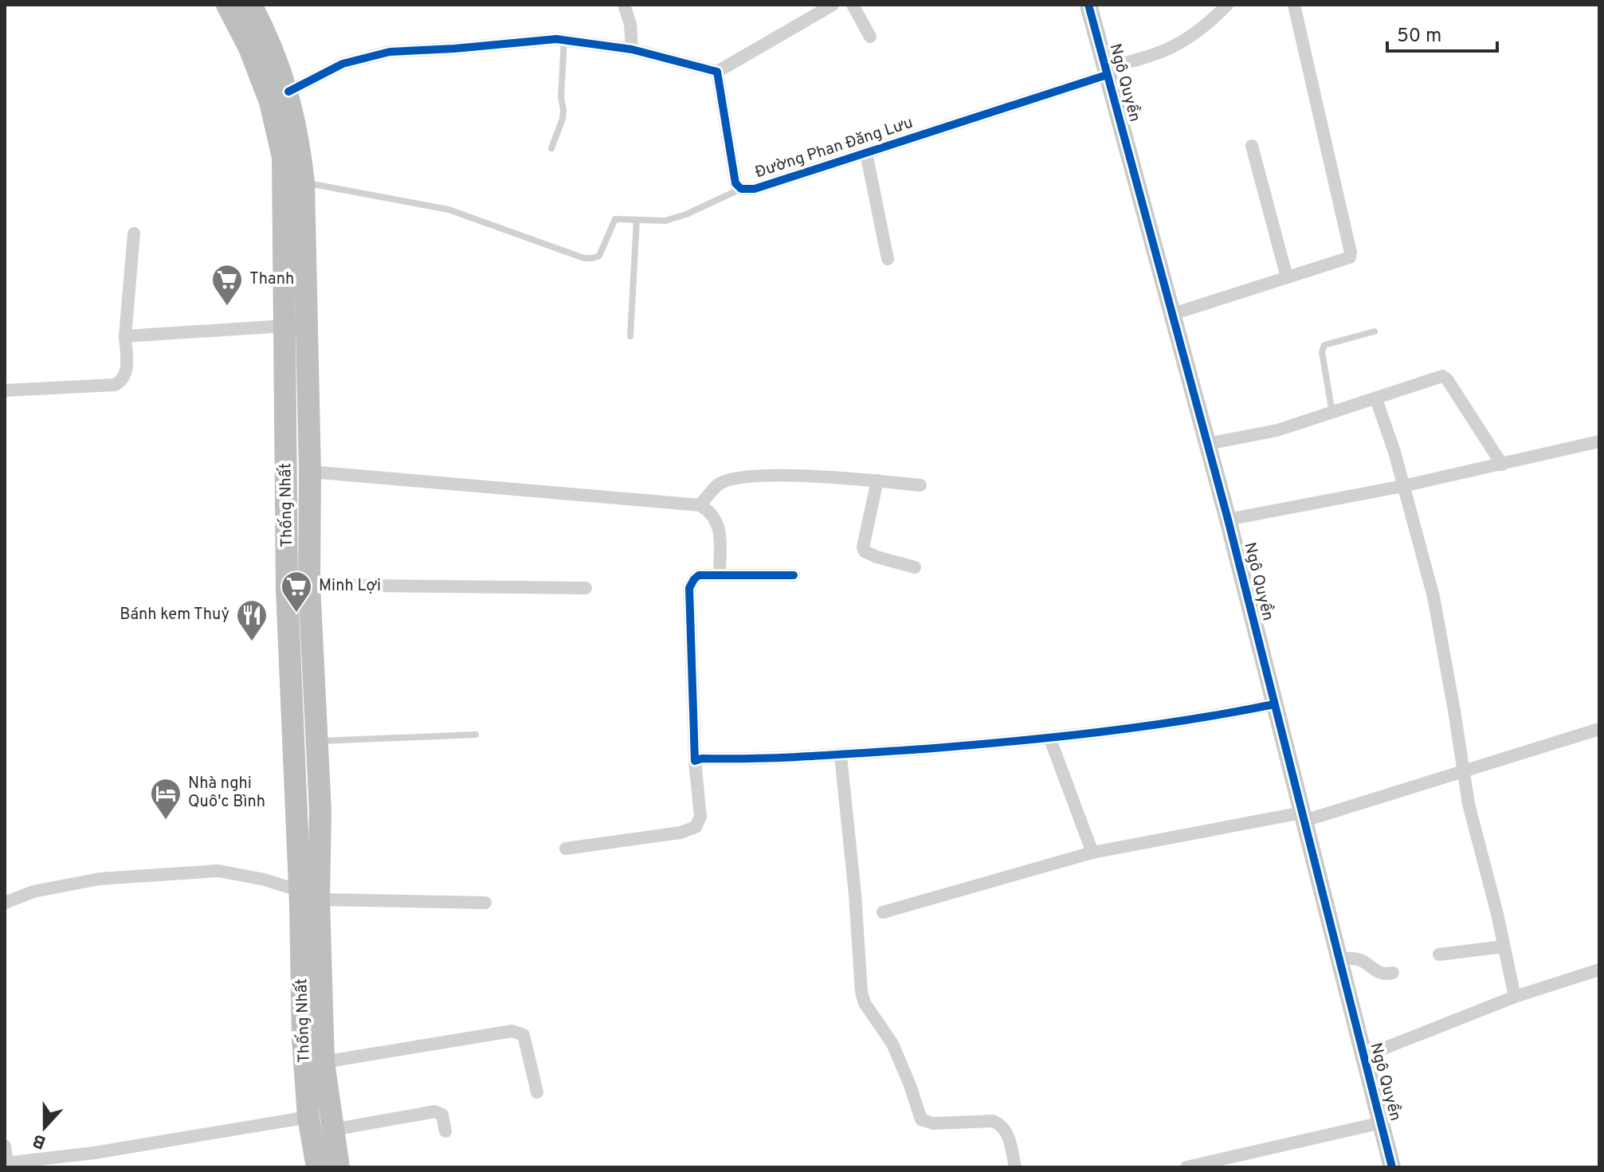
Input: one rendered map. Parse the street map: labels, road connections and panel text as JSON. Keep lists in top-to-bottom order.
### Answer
{
  "streets": {
    "highway": ["Thống Nhất"],
    "street": ["Ngô Quyền", "Đường Phan Đăng Lưu"]
  },
  "crossings": [
    ["Ngô Quyền", "Đường Phan Đăng Lưu"]
  ],
  "places": {
    "supermarket": ["Thanh", "Minh Lợi"],
    "restaurant": ["Bánh kem Thuỷ"],
    "hotel": ["Nhà nghi Quô'c Bình"]
  },
  "scale_bar": "50 m",
  "north": "bottom"
}
